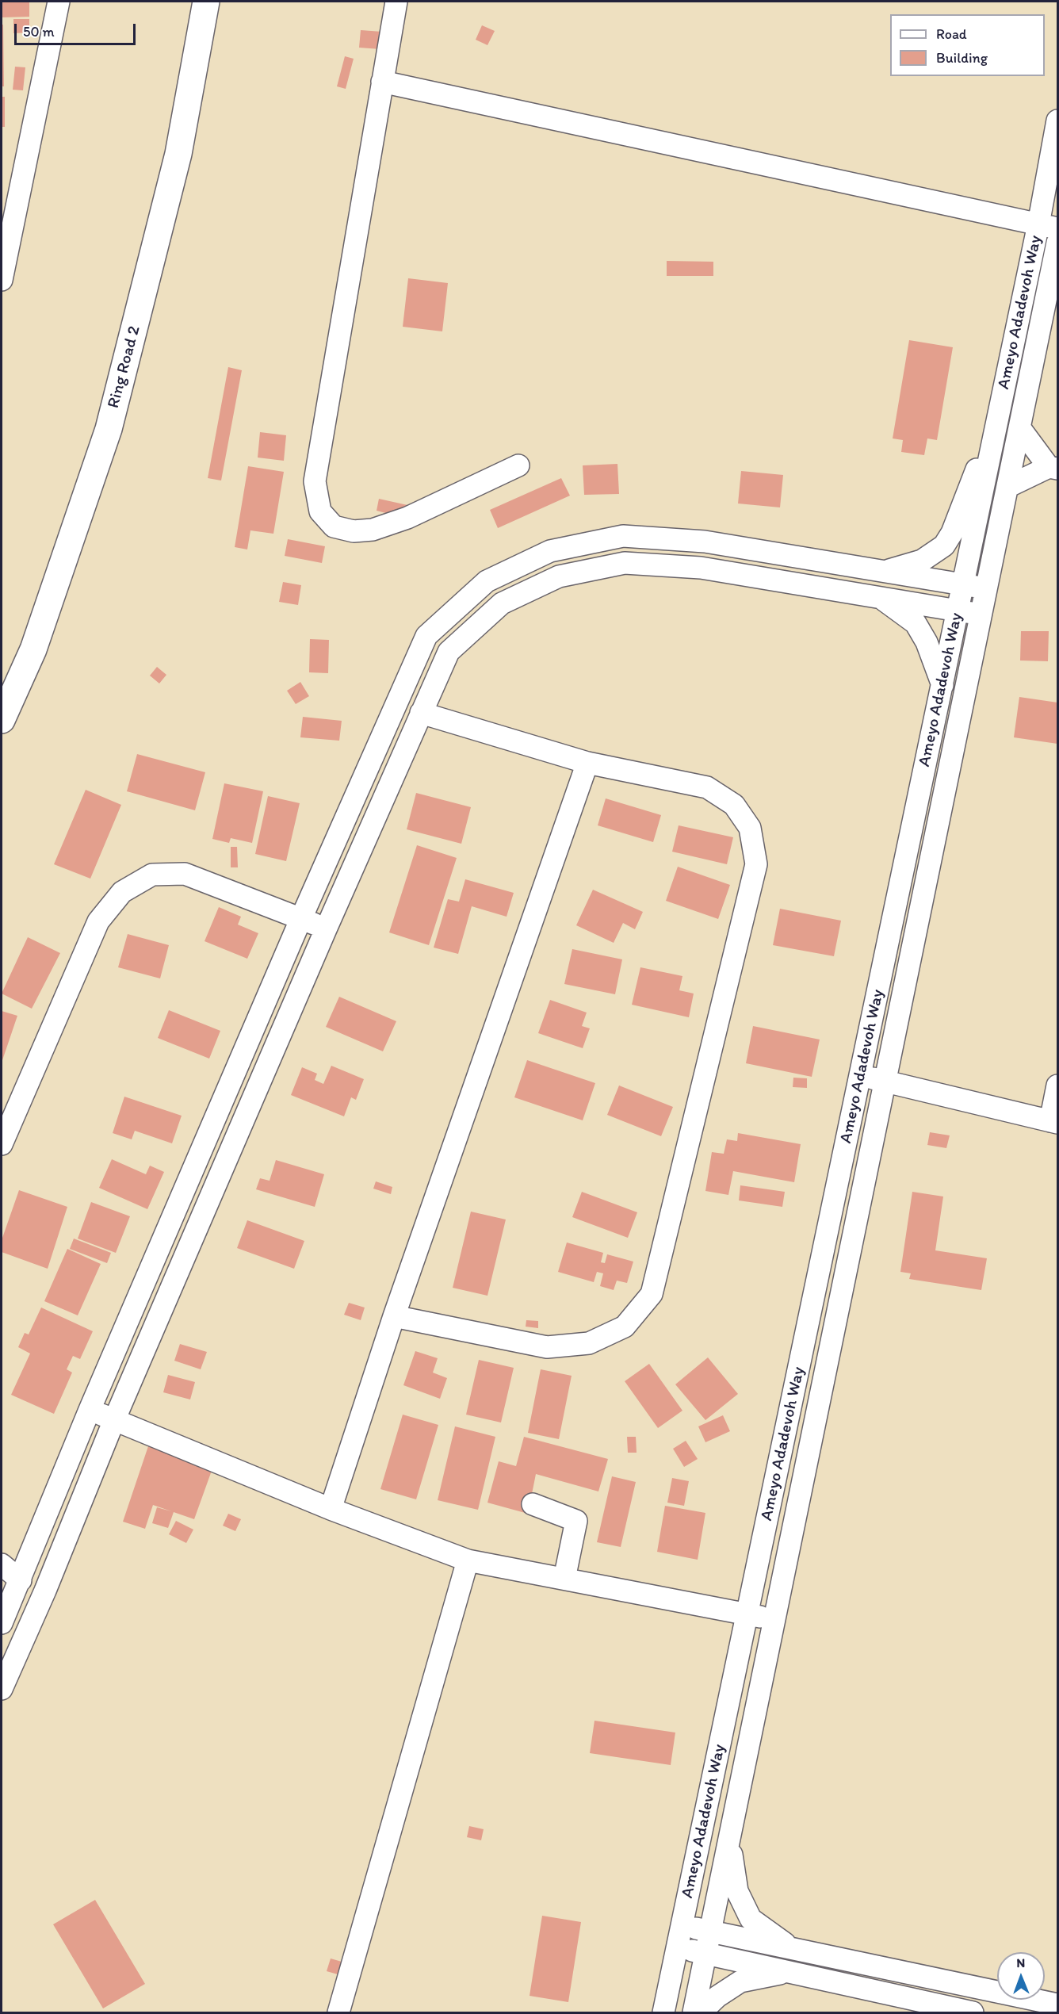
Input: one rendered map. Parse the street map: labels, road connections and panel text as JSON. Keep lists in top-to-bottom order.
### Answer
{
  "streets": {
    "main road": ["Ring Road 2"],
    "street": ["Ameyo Adadevoh Way"]
  },
  "legend": ["Road", "Building"],
  "scale_bar": "50 m",
  "north": "top"
}
